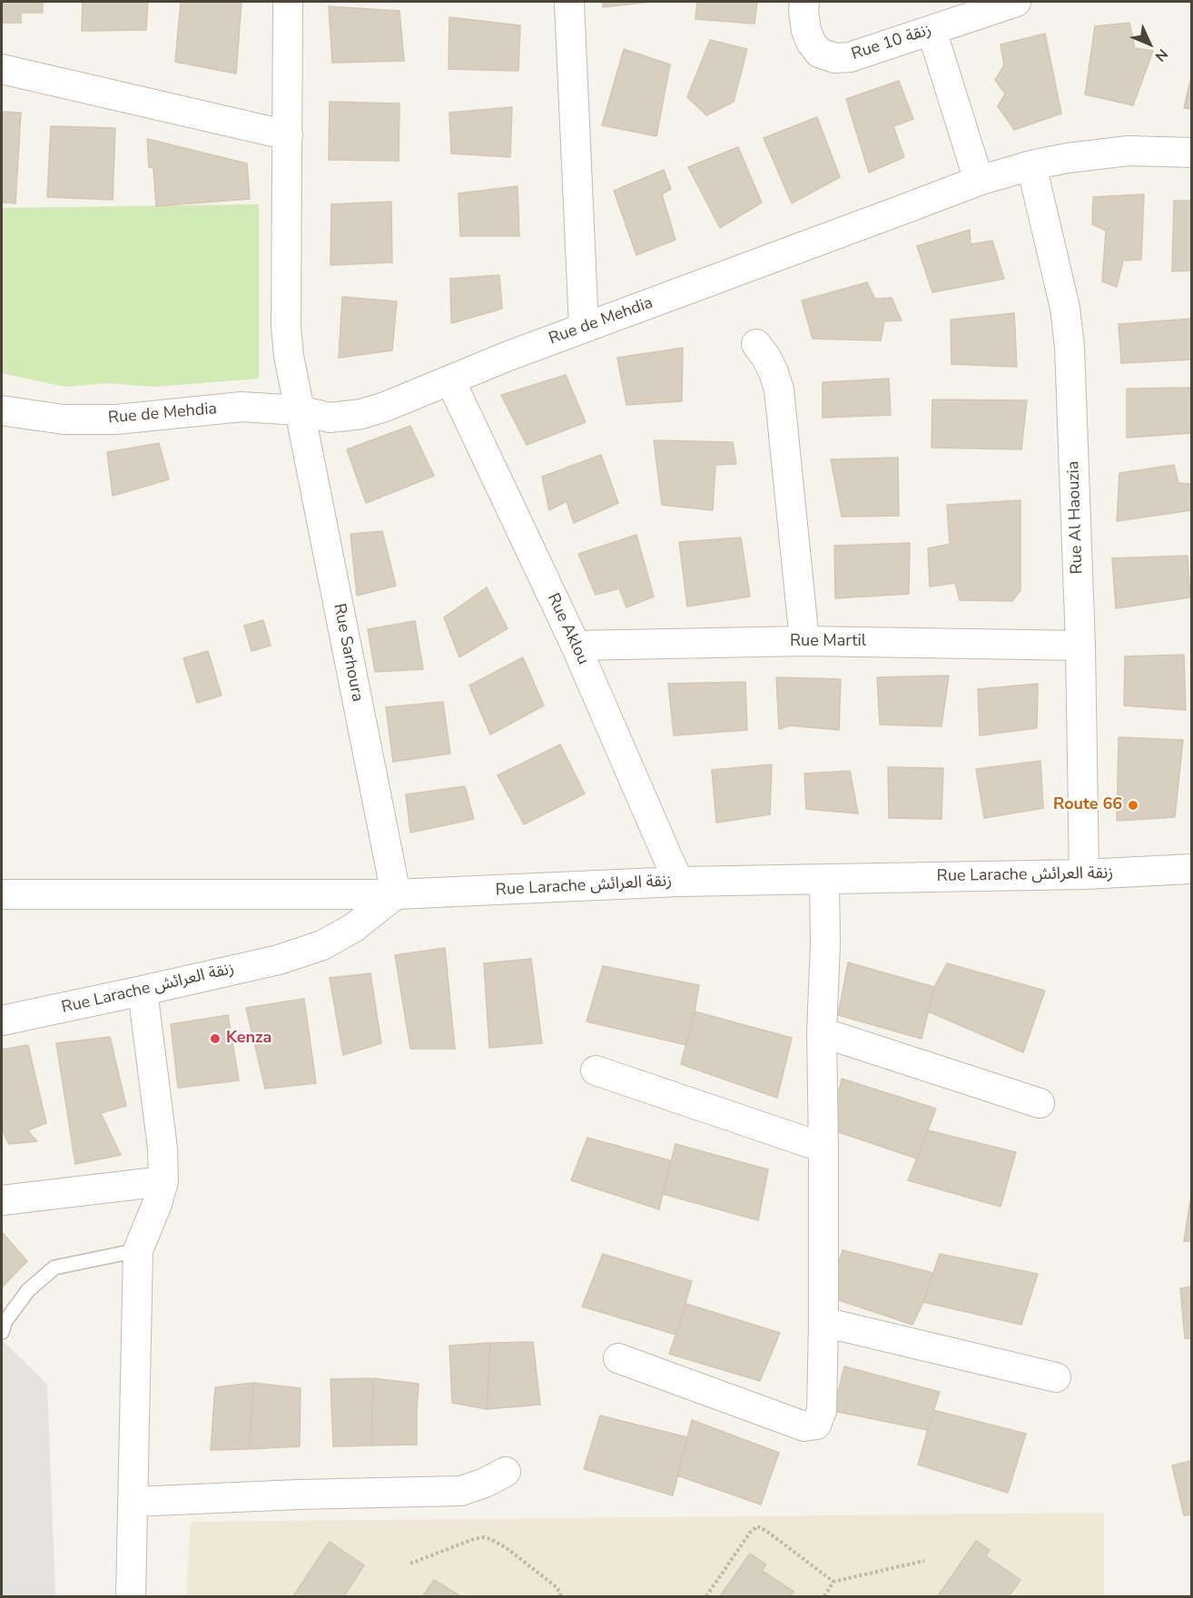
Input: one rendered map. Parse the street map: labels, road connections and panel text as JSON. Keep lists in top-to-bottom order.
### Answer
{
  "streets": {
    "street": [
      "Rue 10 زنقة",
      "Rue de Mehdia",
      "Rue Al Haouzia",
      "Rue Aklou",
      "Rue Martil",
      "Rue Sarhoura",
      "Rue Larache زنقة العرائش"
    ]
  },
  "crossings": [
    ["Rue de Mehdia", "Rue Al Haouzia"],
    ["Rue de Mehdia", "Rue Aklou"],
    ["Rue de Mehdia", "Rue Sarhoura"],
    ["Rue Al Haouzia", "Rue Martil"],
    ["Rue Al Haouzia", "Rue Larache زنقة العرائش"],
    ["Rue Aklou", "Rue Martil"],
    ["Rue Aklou", "Rue Larache زنقة العرائش"],
    ["Rue Sarhoura", "Rue Larache زنقة العرائش"]
  ],
  "places": ["Route 66", "Kenza"],
  "north": "bottom right"
}
